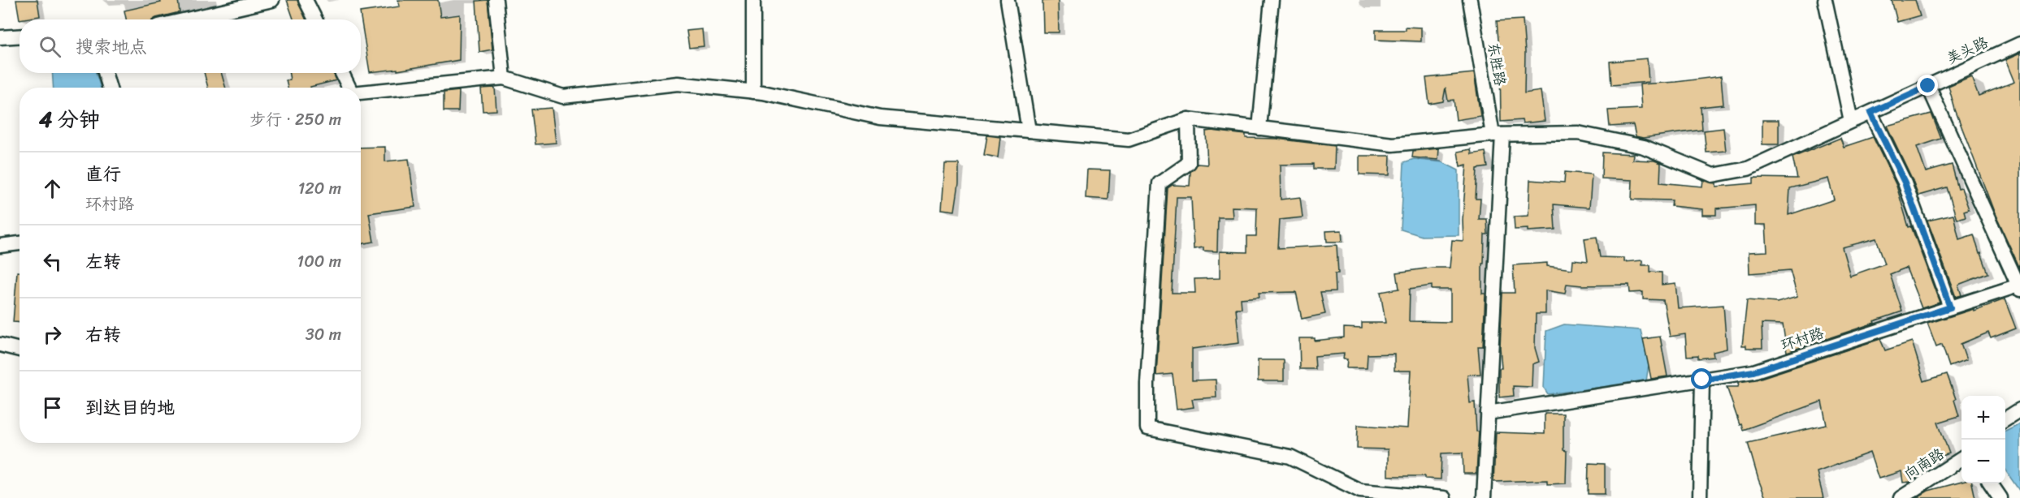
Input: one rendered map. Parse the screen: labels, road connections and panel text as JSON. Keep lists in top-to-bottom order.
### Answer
{
  "streets": {
    "street": [
      "美头路",
      "东胜路",
      "环村路",
      "向南路"
    ]
  },
  "crossings": [
    ["美头路", "东胜路"],
    ["东胜路", "环村路"]
  ],
  "page": {
    "search": "搜索地点",
    "heading": ["4 分钟", "步行 · 250 m"],
    "list": [
      ["直行", "环村路", "120 m"],
      ["左转", "100 m"],
      ["右转", "30 m"],
      "到达目的地"
    ],
    "map_buttons": ["+", "−"]
  }
}
